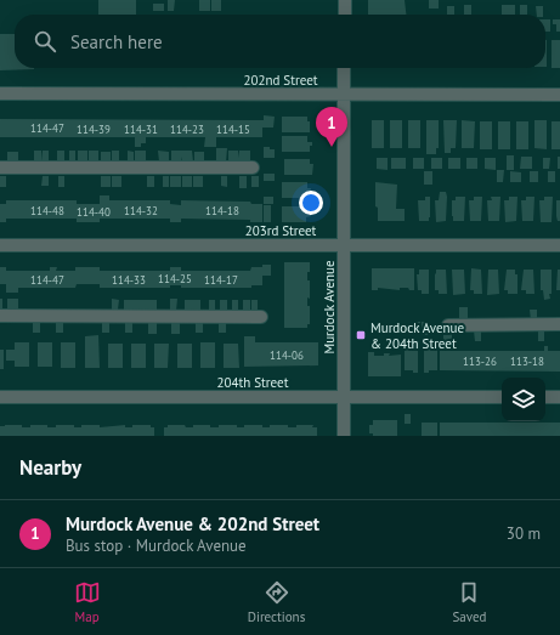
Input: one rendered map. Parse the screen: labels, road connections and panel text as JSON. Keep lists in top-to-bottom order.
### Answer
{
  "streets": {
    "street": [
      "202nd Street",
      "203rd Street",
      "Murdock Avenue",
      "204th Street"
    ]
  },
  "crossings": [
    ["202nd Street", "Murdock Avenue"],
    ["203rd Street", "Murdock Avenue"],
    ["Murdock Avenue", "204th Street"]
  ],
  "places": {
    "transit": ["Murdock Avenue & 204th Street"]
  },
  "house_numbers": [
    "114-47",
    "114-39",
    "114-31",
    "114-23",
    "114-15",
    "114-48",
    "114-32",
    "114-18",
    "114-40",
    "114-25",
    "114-47",
    "114-33",
    "114-17",
    "114-06",
    "113-26",
    "113-18"
  ],
  "page": {
    "search": "Search here",
    "pins": "1",
    "heading": "Nearby",
    "list": [
      {
        "mark": "1",
        "name": "Murdock Avenue & 202nd Street",
        "note": "Bus stop · Murdock Avenue",
        "value": "30 m"
      }
    ],
    "nav": ["Map", "Directions", "Saved"]
  }
}
